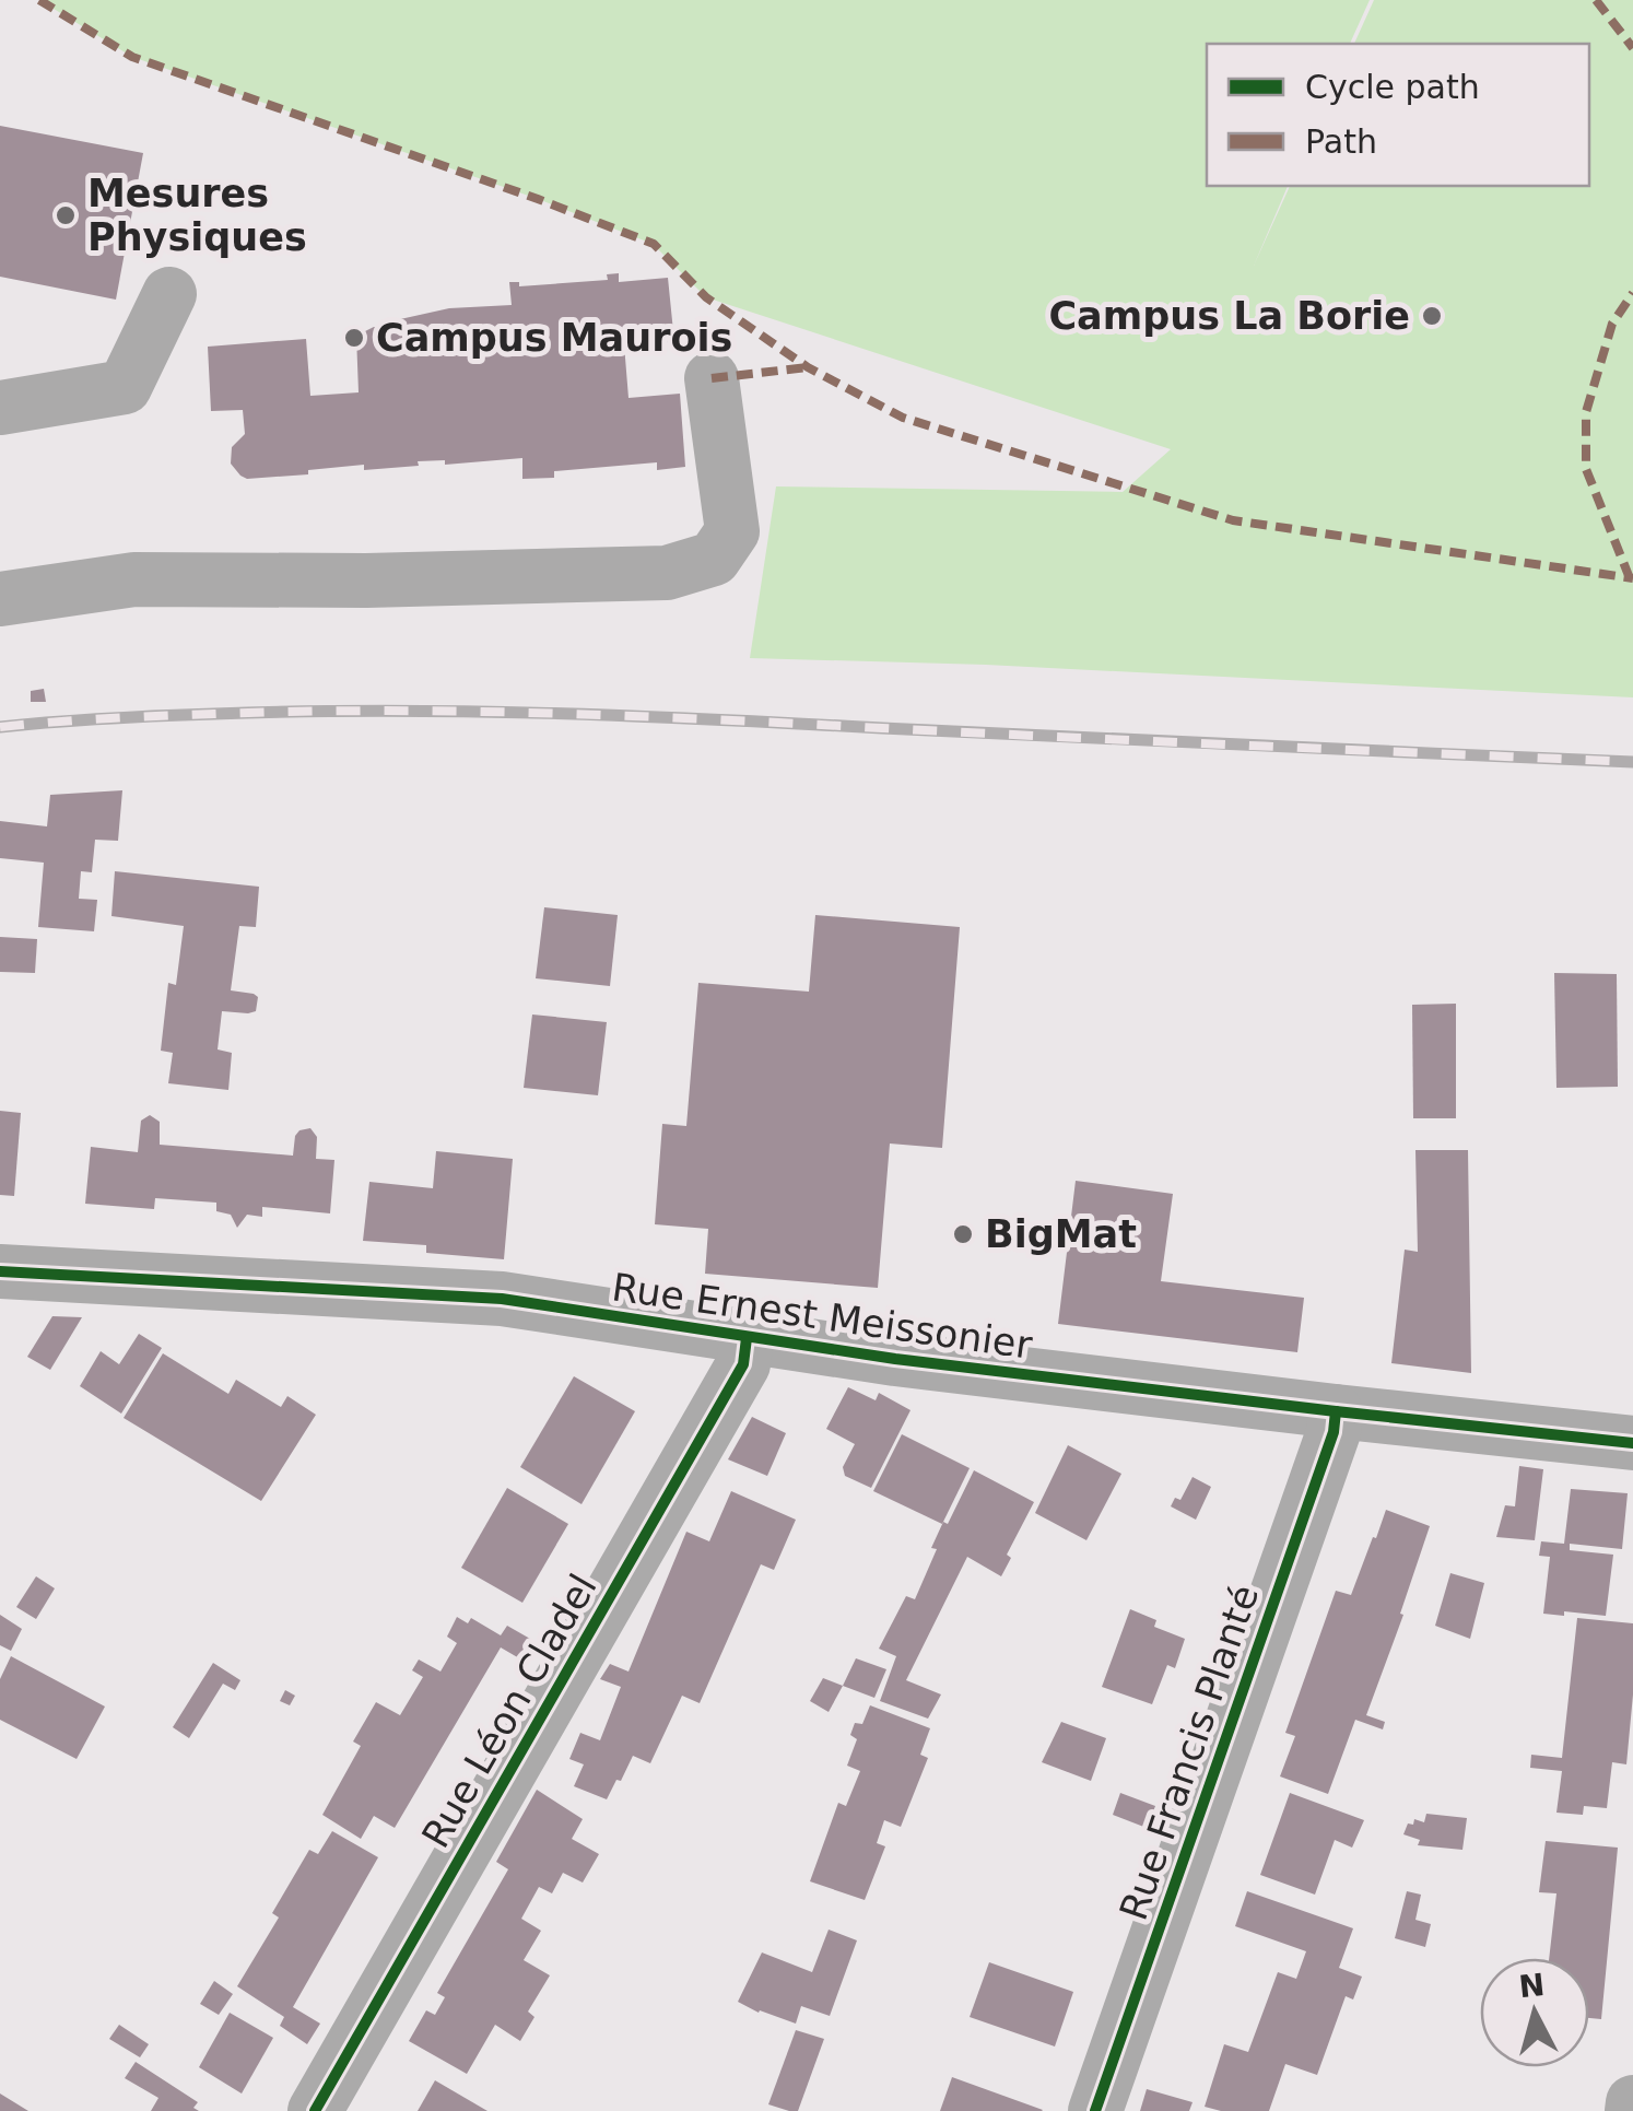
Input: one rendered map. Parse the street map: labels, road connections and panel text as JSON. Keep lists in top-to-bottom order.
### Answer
{
  "streets": {
    "street": ["Rue Ernest Meissonier", "Rue Léon Cladel", "Rue Francis Planté"]
  },
  "crossings": [
    ["Rue Ernest Meissonier", "Rue Léon Cladel"],
    ["Rue Ernest Meissonier", "Rue Francis Planté"]
  ],
  "places": [
    "Mesures Physiques",
    "Campus La Borie",
    "Campus Maurois",
    "BigMat"
  ],
  "legend": ["Cycle path", "Path"],
  "north": "top"
}
